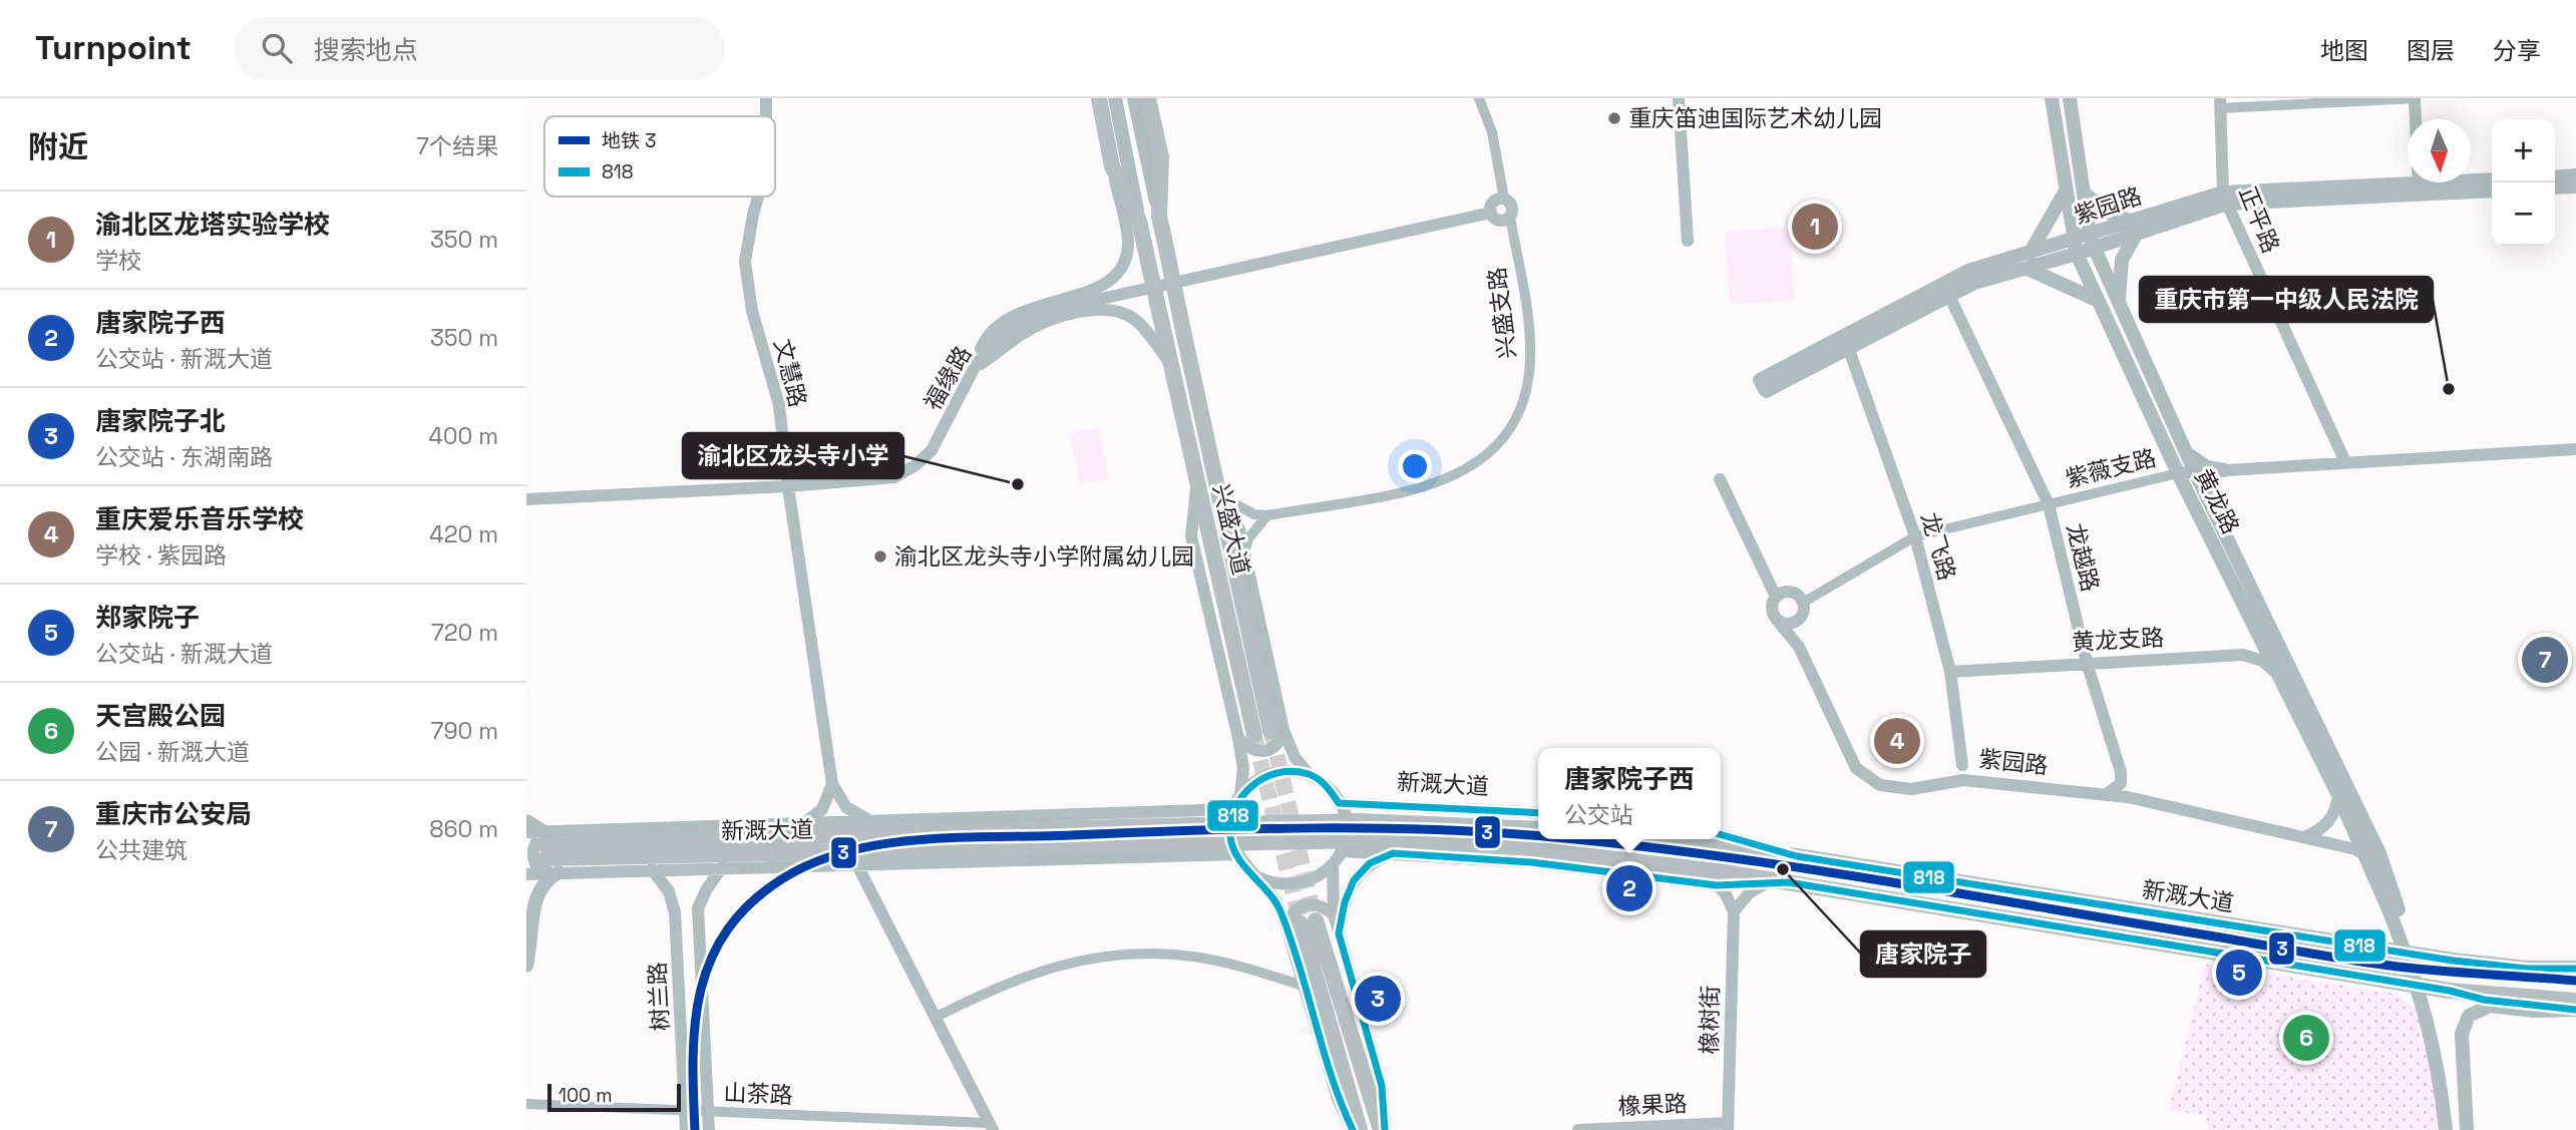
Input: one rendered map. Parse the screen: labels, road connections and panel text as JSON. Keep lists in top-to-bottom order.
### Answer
{
  "streets": {
    "main road": [
      "紫园路",
      "黄龙路",
      "兴盛大道",
      "新溉大道"
    ],
    "street": [
      "正平路",
      "兴盛支路",
      "文慧路",
      "福缘路",
      "紫薇支路",
      "龙飞路",
      "龙越路",
      "黄龙支路",
      "树兰路",
      "橡树街",
      "山茶路",
      "橡果路"
    ]
  },
  "crossings": [
    ["紫园路", "正平路"],
    ["紫园路", "黄龙路"],
    ["紫园路", "龙飞路"],
    ["紫园路", "龙越路"],
    ["正平路", "紫薇支路"],
    ["兴盛支路", "福缘路"],
    ["文慧路", "福缘路"],
    ["紫薇支路", "黄龙路"],
    ["紫薇支路", "龙飞路"],
    ["紫薇支路", "龙越路"],
    ["黄龙路", "黄龙支路"],
    ["龙飞路", "黄龙支路"],
    ["龙越路", "黄龙支路"],
    ["新溉大道", "树兰路"],
    ["树兰路", "山茶路"],
    ["橡树街", "橡果路"]
  ],
  "places": [
    "重庆笛迪国际艺术幼儿园",
    "重庆市第一中级人民法院",
    "渝北区龙头寺小学",
    "渝北区龙头寺小学附属幼儿园",
    "唐家院子"
  ],
  "lines": ["transit line 818", "metro line 3"],
  "legend": ["地铁 3", "818"],
  "scale_bar": "100 m",
  "north": "bottom",
  "page": {
    "header": "Turnpoint",
    "search": "搜索地点",
    "nav": ["地图", "图层", "分享"],
    "heading": ["附近", "7个结果"],
    "map_buttons": ["+", "−"],
    "list": [
      {
        "mark": "1",
        "name": "渝北区龙塔实验学校",
        "note": "学校",
        "value": "350 m"
      },
      {
        "mark": "2",
        "name": "唐家院子西",
        "note": "公交站 · 新溉大道",
        "value": "350 m"
      },
      {
        "mark": "3",
        "name": "唐家院子北",
        "note": "公交站 · 东湖南路",
        "value": "400 m"
      },
      {
        "mark": "4",
        "name": "重庆爱乐音乐学校",
        "note": "学校 · 紫园路",
        "value": "420 m"
      },
      {
        "mark": "5",
        "name": "郑家院子",
        "note": "公交站 · 新溉大道",
        "value": "720 m"
      },
      {
        "mark": "6",
        "name": "天宫殿公园",
        "note": "公园 · 新溉大道",
        "value": "790 m"
      },
      {
        "mark": "7",
        "name": "重庆市公安局",
        "note": "公共建筑",
        "value": "860 m"
      }
    ],
    "pins": [
      "1",
      "7",
      "4",
      "2",
      "5",
      "3",
      "6"
    ],
    "popup": ["唐家院子西", "公交站"],
    "scale": "100 m"
  }
}
